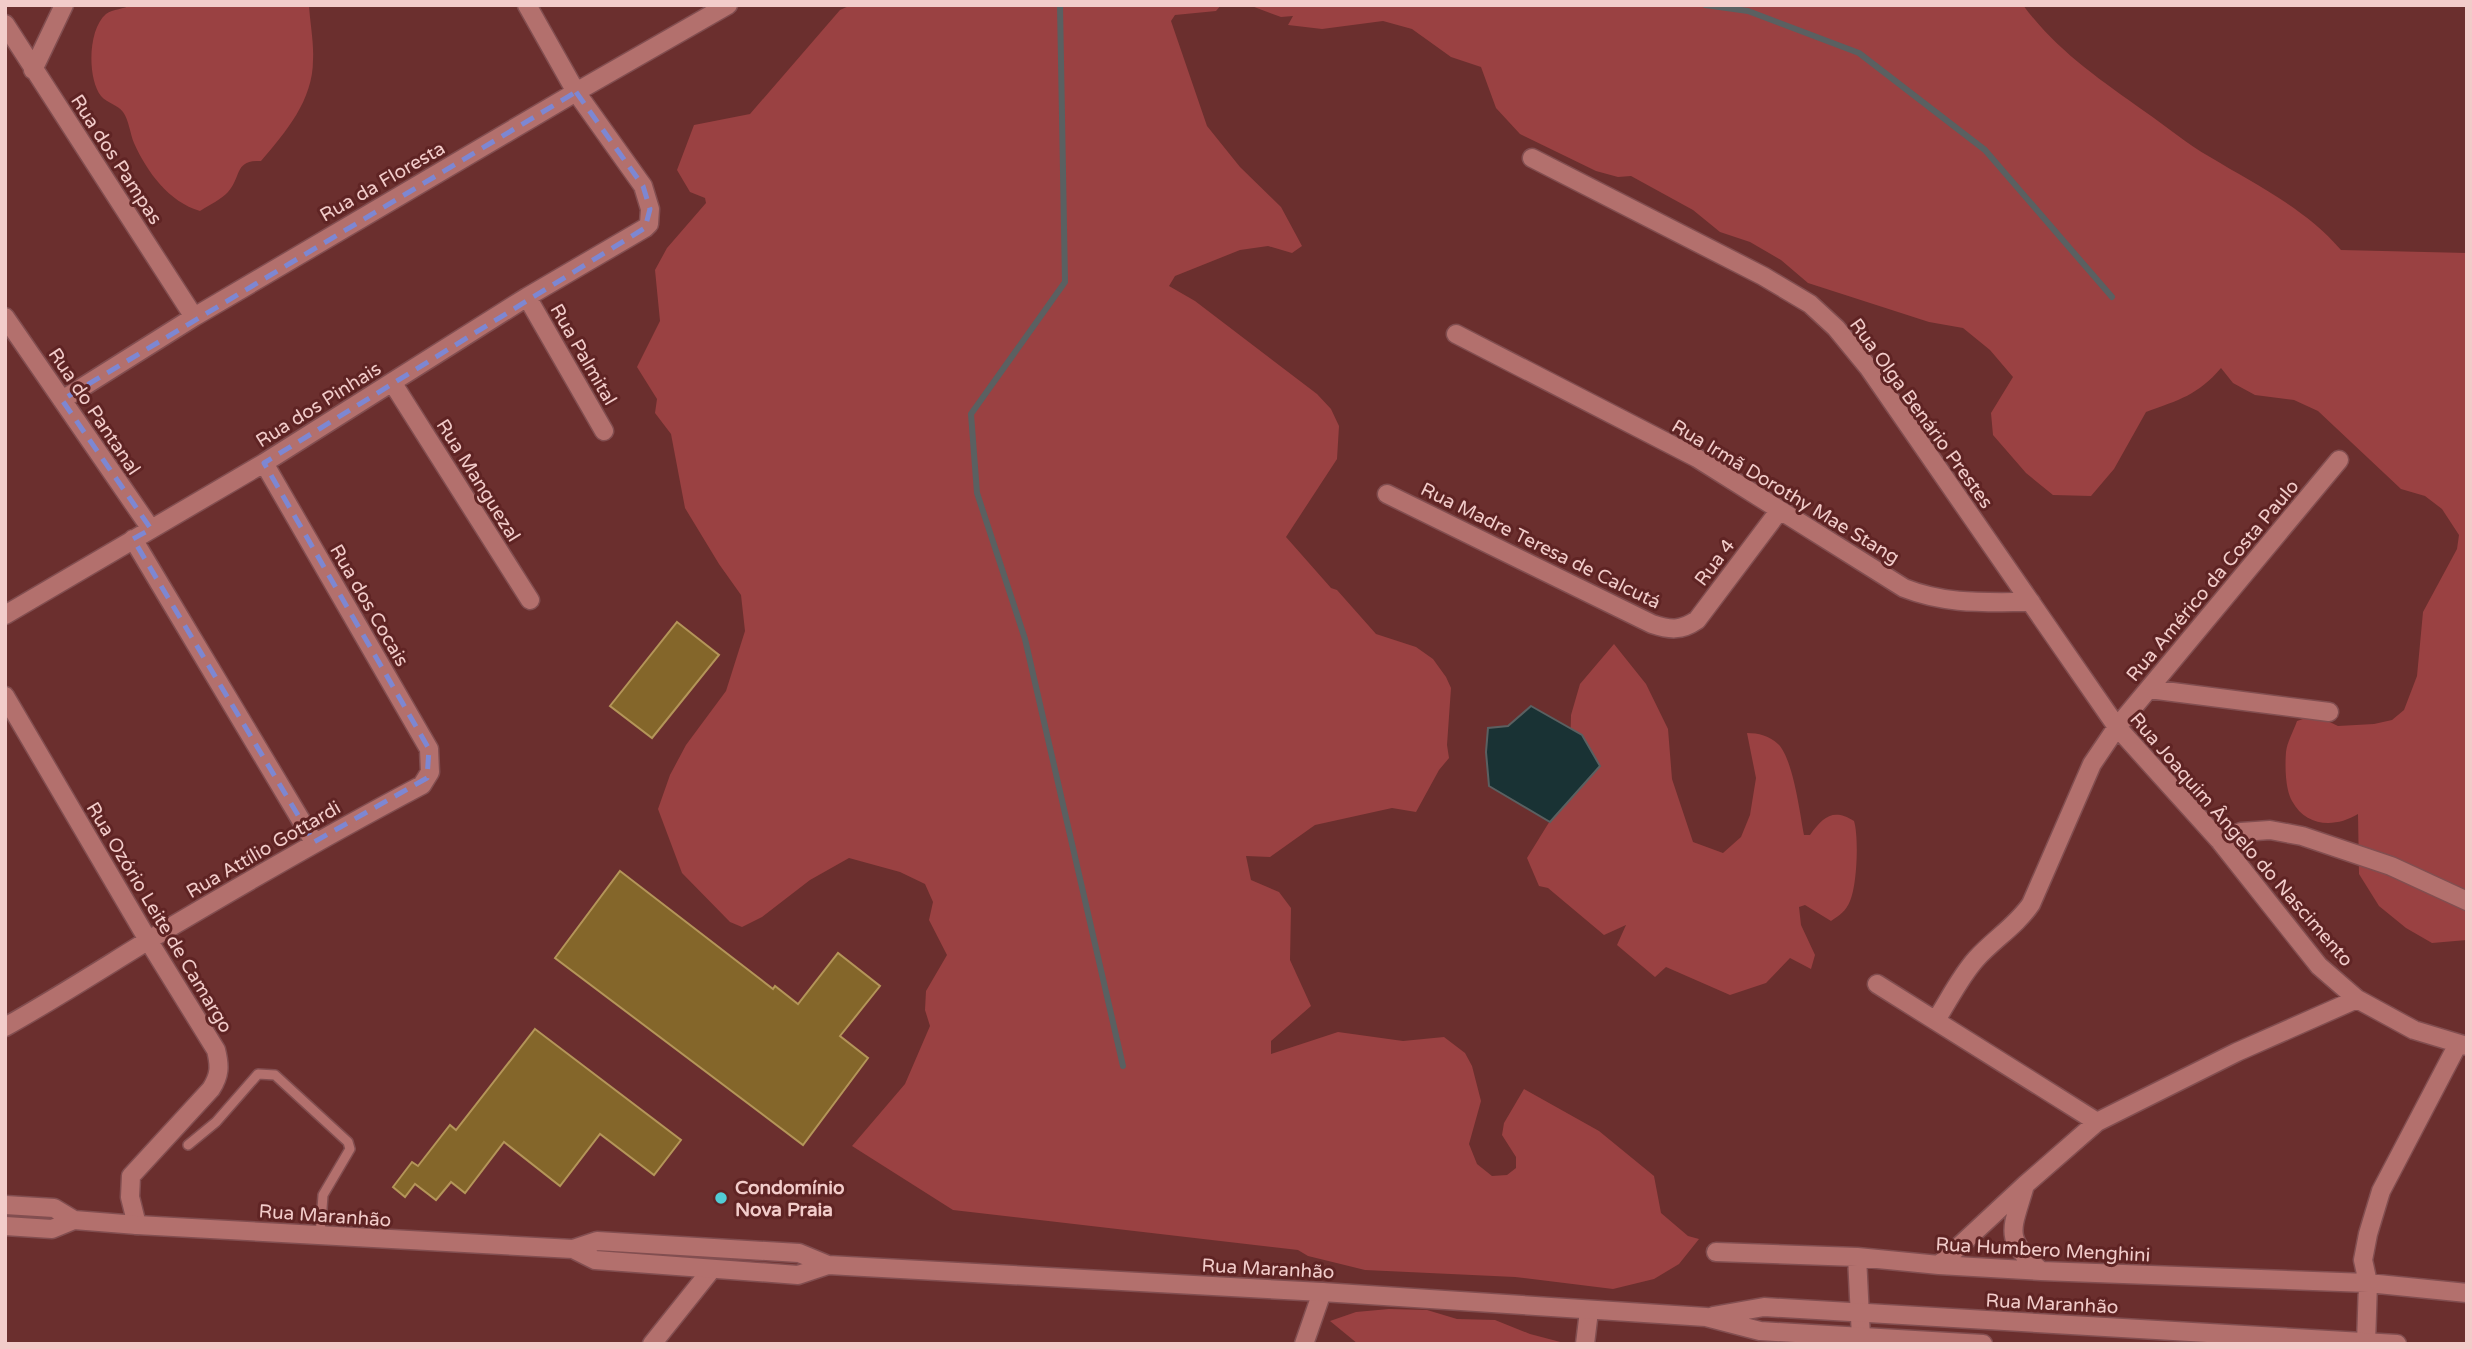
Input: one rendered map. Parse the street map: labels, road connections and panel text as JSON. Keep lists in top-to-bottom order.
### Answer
{
  "streets": {
    "street": [
      "Rua dos Pampas",
      "Rua da Floresta",
      "Rua Palmital",
      "Rua dos Pinhais",
      "Rua do Pantanal",
      "Rua Olga Benário Prestes",
      "Rua Manguezal",
      "Rua Irmã Dorothy Mae Stang",
      "Rua Madre Teresa de Calcutá",
      "Rua 4",
      "Rua Américo da Costa Paulo",
      "Rua dos Cocais",
      "Rua Joaquim Ângelo do Nascimento",
      "Rua Attílio Gottardi",
      "Rua Ozório Leite de Camargo",
      "Rua Maranhão",
      "Rua Humbero Menghini"
    ]
  },
  "crossings": [
    ["Rua dos Pampas", "Rua da Floresta"],
    ["Rua da Floresta", "Rua dos Pinhais"],
    ["Rua da Floresta", "Rua do Pantanal"],
    ["Rua Palmital", "Rua dos Pinhais"],
    ["Rua dos Pinhais", "Rua do Pantanal"],
    ["Rua dos Pinhais", "Rua Manguezal"],
    ["Rua dos Pinhais", "Rua dos Cocais"],
    ["Rua Olga Benário Prestes", "Rua Irmã Dorothy Mae Stang"],
    ["Rua Olga Benário Prestes", "Rua Joaquim Ângelo do Nascimento"],
    ["Rua Irmã Dorothy Mae Stang", "Rua 4"],
    ["Rua Irmã Dorothy Mae Stang", "Rua Joaquim Ângelo do Nascimento"],
    ["Rua Madre Teresa de Calcutá", "Rua 4"],
    ["Rua Américo da Costa Paulo", "Rua Joaquim Ângelo do Nascimento"],
    ["Rua dos Cocais", "Rua Attílio Gottardi"],
    ["Rua Attílio Gottardi", "Rua Ozório Leite de Camargo"],
    ["Rua Ozório Leite de Camargo", "Rua Maranhão"]
  ],
  "places": ["Condomínio Nova Praia"]
}
